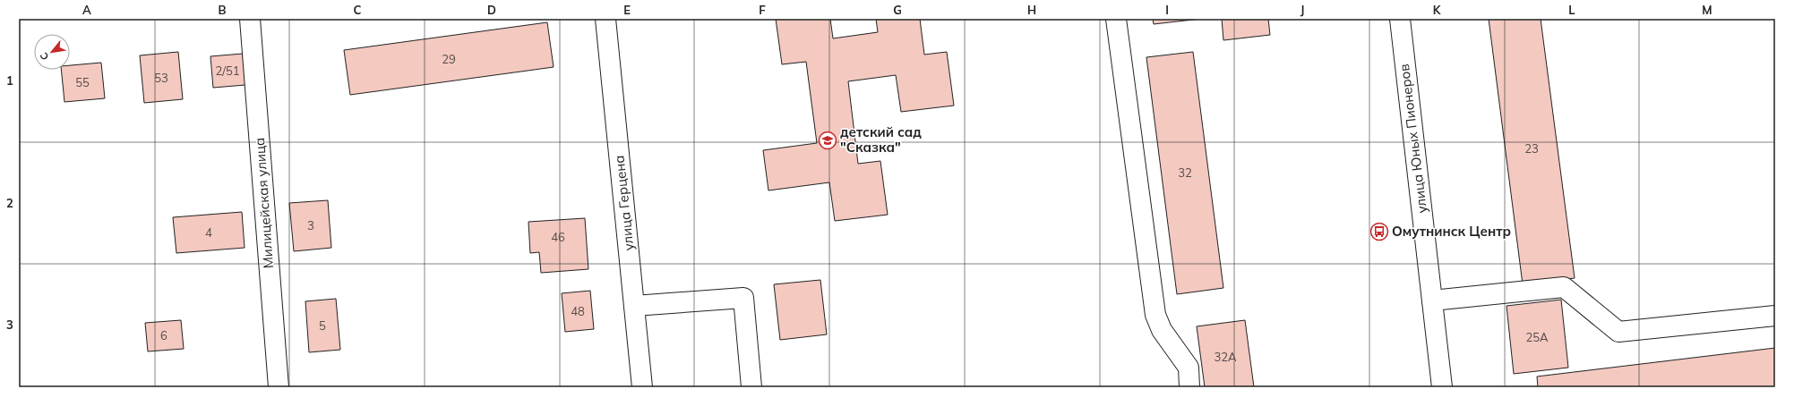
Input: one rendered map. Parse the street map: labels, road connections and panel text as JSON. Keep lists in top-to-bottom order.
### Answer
{
  "streets": {
    "street": ["улица Юных Пионеров", "Милицейская улица", "улица Герцена"]
  },
  "places": {
    "school or university": ["детский сад \"Сказка\""],
    "bus stop": ["Омутнинск Центр"]
  },
  "house_numbers": [
    "29",
    "2/51",
    "53",
    "55",
    "23",
    "32",
    "3",
    "4",
    "46",
    "48",
    "5",
    "6",
    "25А",
    "32А"
  ],
  "north": "bottom left",
  "grid": {
    "columns": [
      "A",
      "B",
      "C",
      "D",
      "E",
      "F",
      "G",
      "H",
      "I",
      "J",
      "K",
      "L",
      "M"
    ],
    "rows": ["1", "2", "3"]
  }
}
